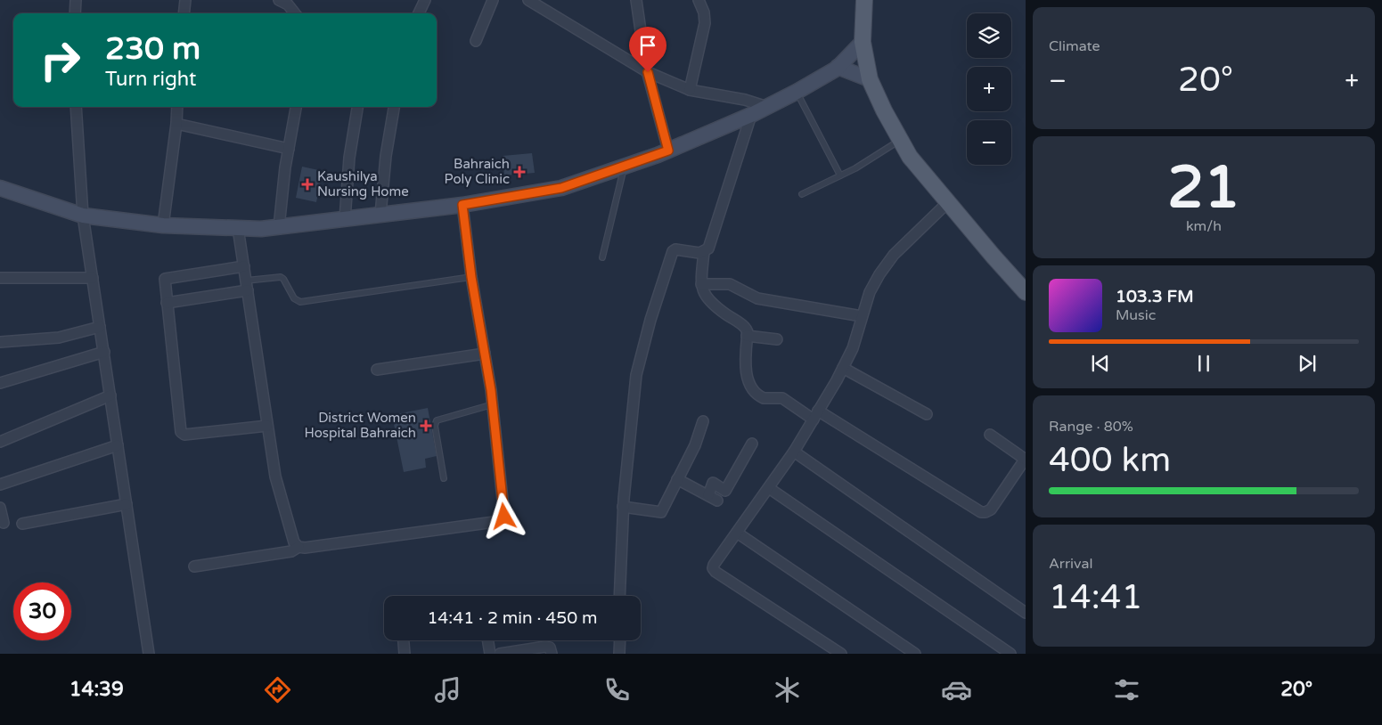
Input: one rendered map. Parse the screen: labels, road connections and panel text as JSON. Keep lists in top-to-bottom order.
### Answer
{
  "places": {
    "health": ["Bahraich Poly Clinic", "Kaushilya Nursing Home", "District Women Hospital Bahraich"]
  },
  "page": {
    "tile": [
      "Climate",
      ["21", "km/h"],
      ["Range · 80%", "400 km"],
      ["Arrival", "14:41"]
    ],
    "map_buttons": ["+", "−"],
    "turn": ["230 m", "Turn right"],
    "heat": ["−", "20°", "+"],
    "song": ["103.3 FM", "Music"],
    "limit": "30",
    "trip": "14:41 · 2 min · 450 m",
    "tabs": ["14:39", "20°"]
  }
}
